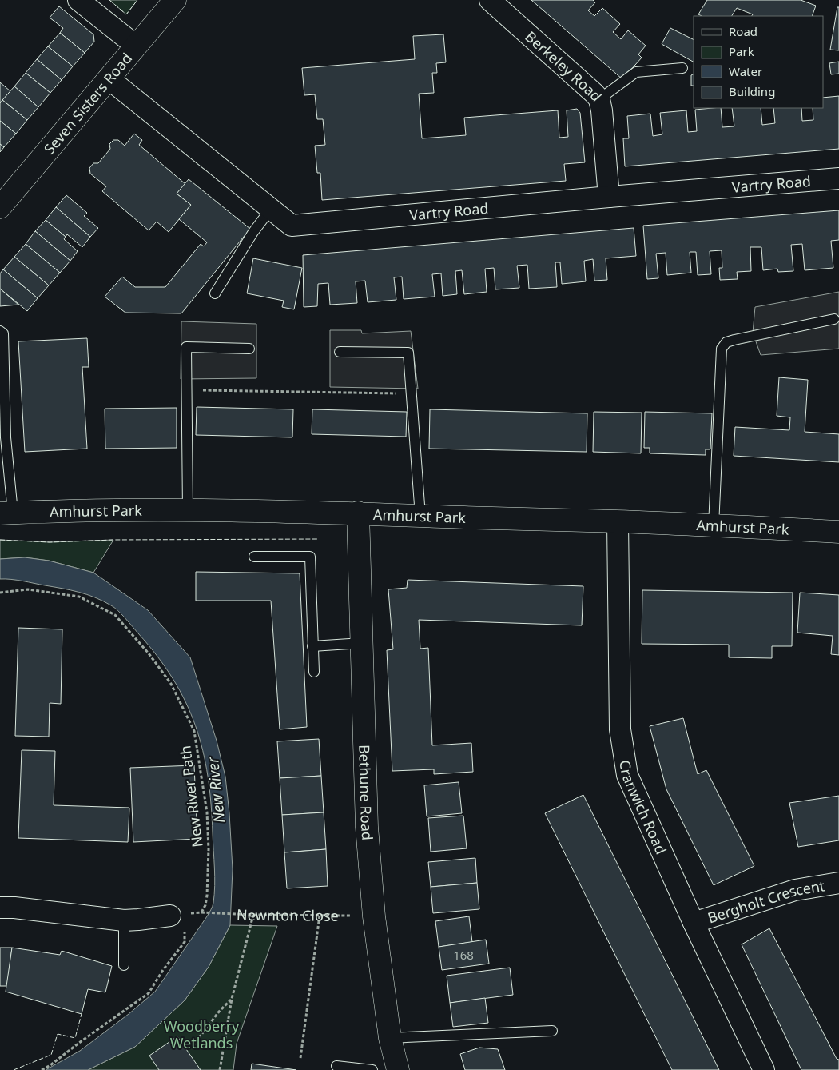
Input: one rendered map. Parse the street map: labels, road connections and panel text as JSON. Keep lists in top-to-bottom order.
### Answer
{
  "streets": {
    "main road": ["Seven Sisters Road", "Amhurst Park", "Bethune Road"],
    "street": [
      "Berkeley Road",
      "Vartry Road",
      "Cranwich Road",
      "Bergholt Crescent"
    ],
    "path": ["New River Path", "Newnton Close"]
  },
  "crossings": [
    ["Berkeley Road", "Vartry Road"],
    ["Seven Sisters Road", "Vartry Road"],
    ["Amhurst Park", "Bethune Road"],
    ["Amhurst Park", "Cranwich Road"],
    ["Bethune Road", "Newnton Close"],
    ["New River Path", "Newnton Close"],
    ["Cranwich Road", "Bergholt Crescent"]
  ],
  "water": ["New River"],
  "parks": ["Woodberry Wetlands"],
  "house_numbers": ["168"],
  "legend": [
    "Road",
    "Park",
    "Water",
    "Building"
  ]
}
